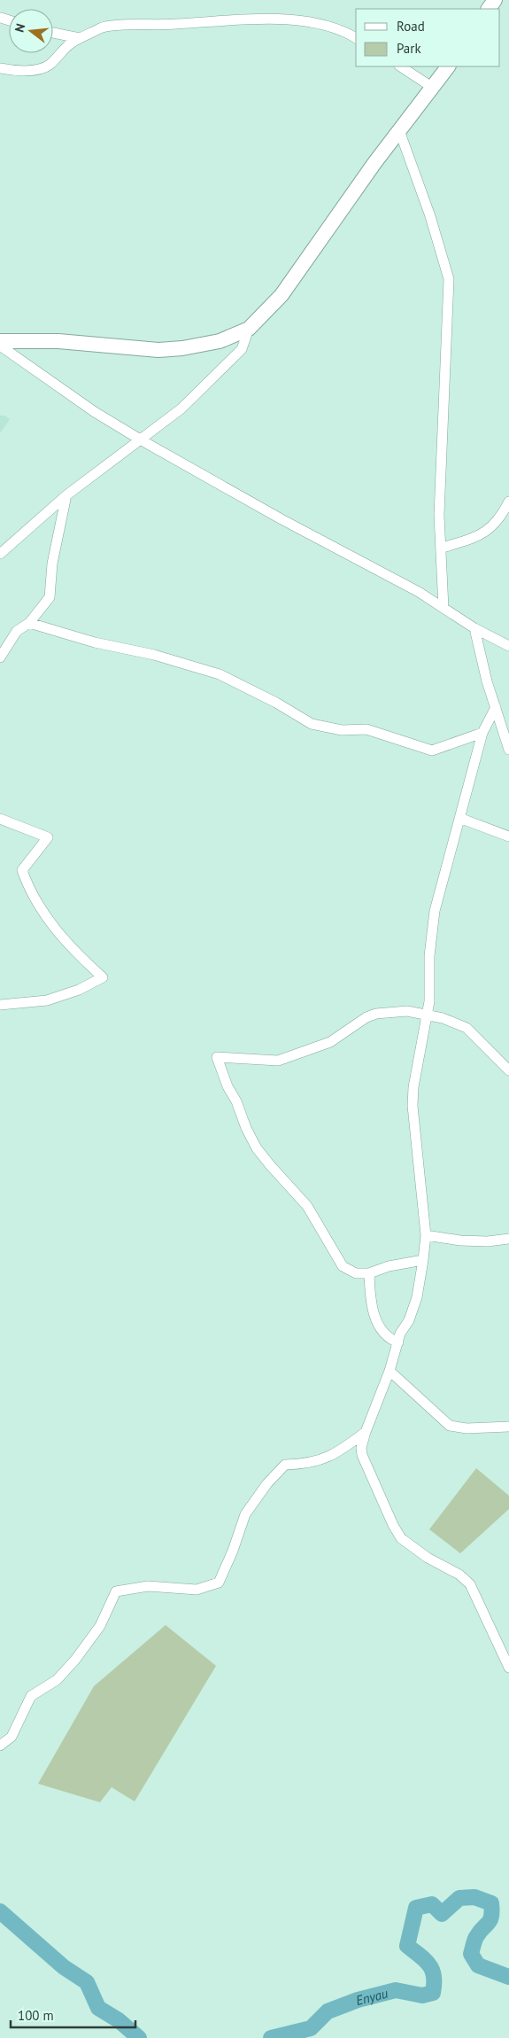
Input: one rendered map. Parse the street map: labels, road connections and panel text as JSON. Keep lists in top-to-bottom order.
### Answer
{
  "water": ["Enyau"],
  "legend": ["Road", "Park"],
  "scale_bar": "100 m",
  "north": "left"
}
